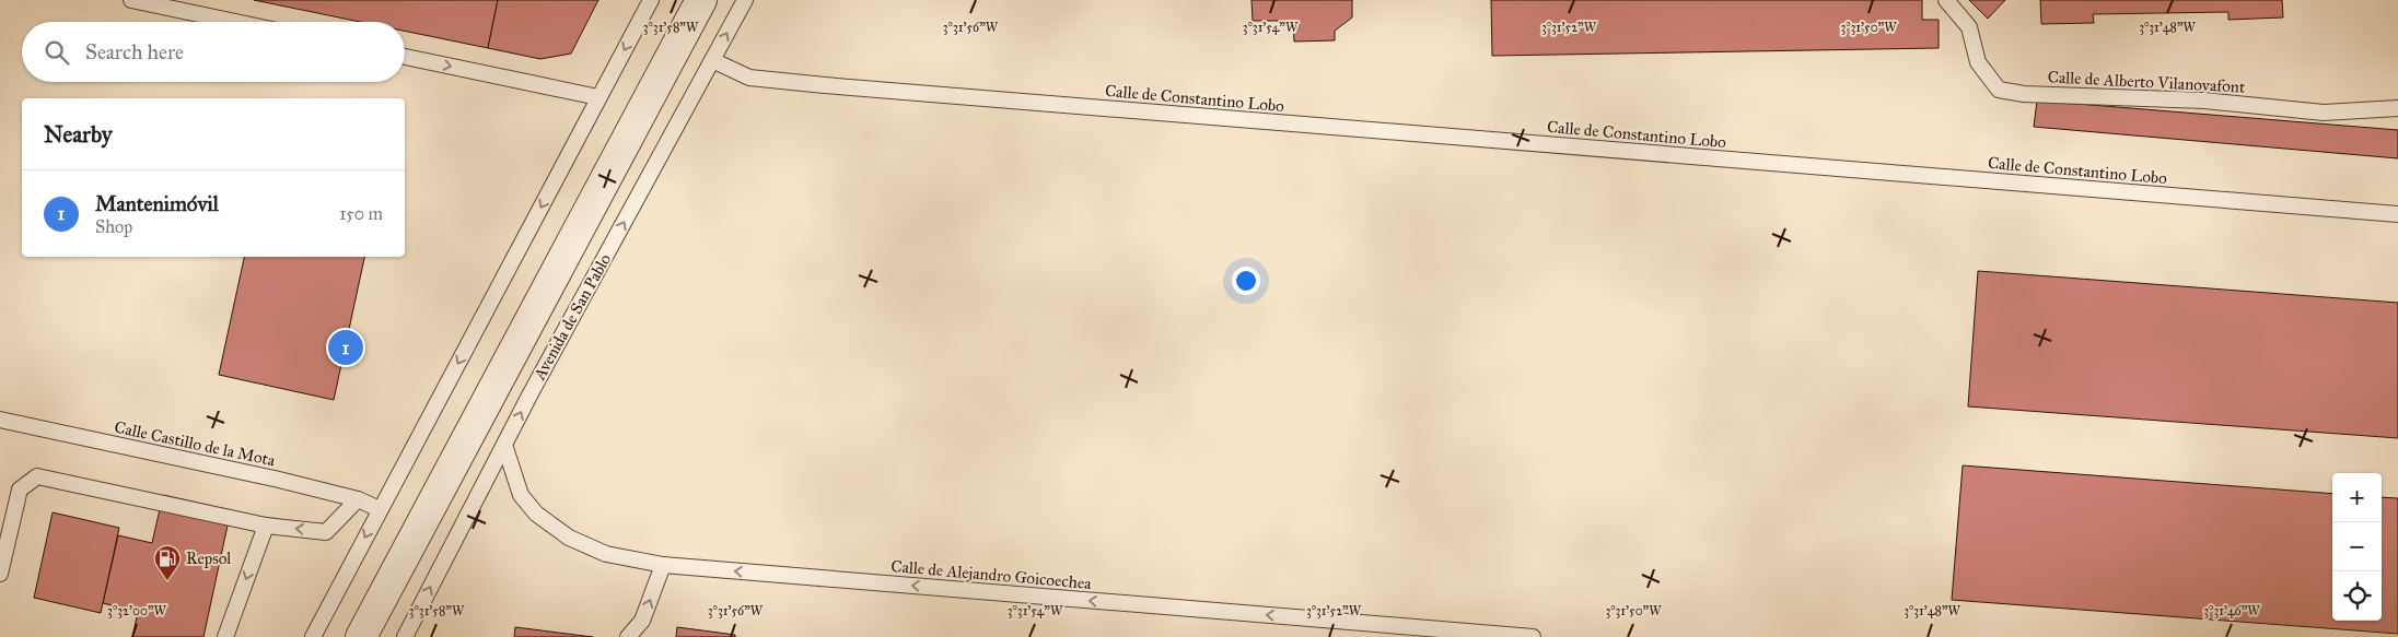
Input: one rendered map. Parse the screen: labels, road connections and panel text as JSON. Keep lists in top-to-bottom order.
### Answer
{
  "streets": {
    "street": ["Avenida de San Pablo"],
    "lane": [
      "Calle de Alberto Vilanovafont",
      "Calle de Constantino Lobo",
      "Calle Castillo de la Mota",
      "Calle de Alejandro Goicoechea"
    ]
  },
  "crossings": [
    ["Calle de Constantino Lobo", "Avenida de San Pablo"],
    ["Avenida de San Pablo", "Calle de Alejandro Goicoechea"]
  ],
  "one_way": ["Calle de Alejandro Goicoechea"],
  "places": {
    "fuel station": ["Repsol"]
  },
  "page": {
    "search": "Search here",
    "heading": "Nearby",
    "list": [
      {
        "mark": "1",
        "name": "Mantenimóvil",
        "note": "Shop",
        "value": "150 m"
      }
    ],
    "pins": "1",
    "map_buttons": ["+", "−"]
  },
  "coordinates": [
    "3°31'56\"W",
    "3°31'52\"W",
    "3°31'50\"W",
    "3°31'58\"W",
    "3°31'54\"W",
    "3°31'48\"W",
    "3°32'00\"W",
    "3°31'46\"W"
  ]
}
